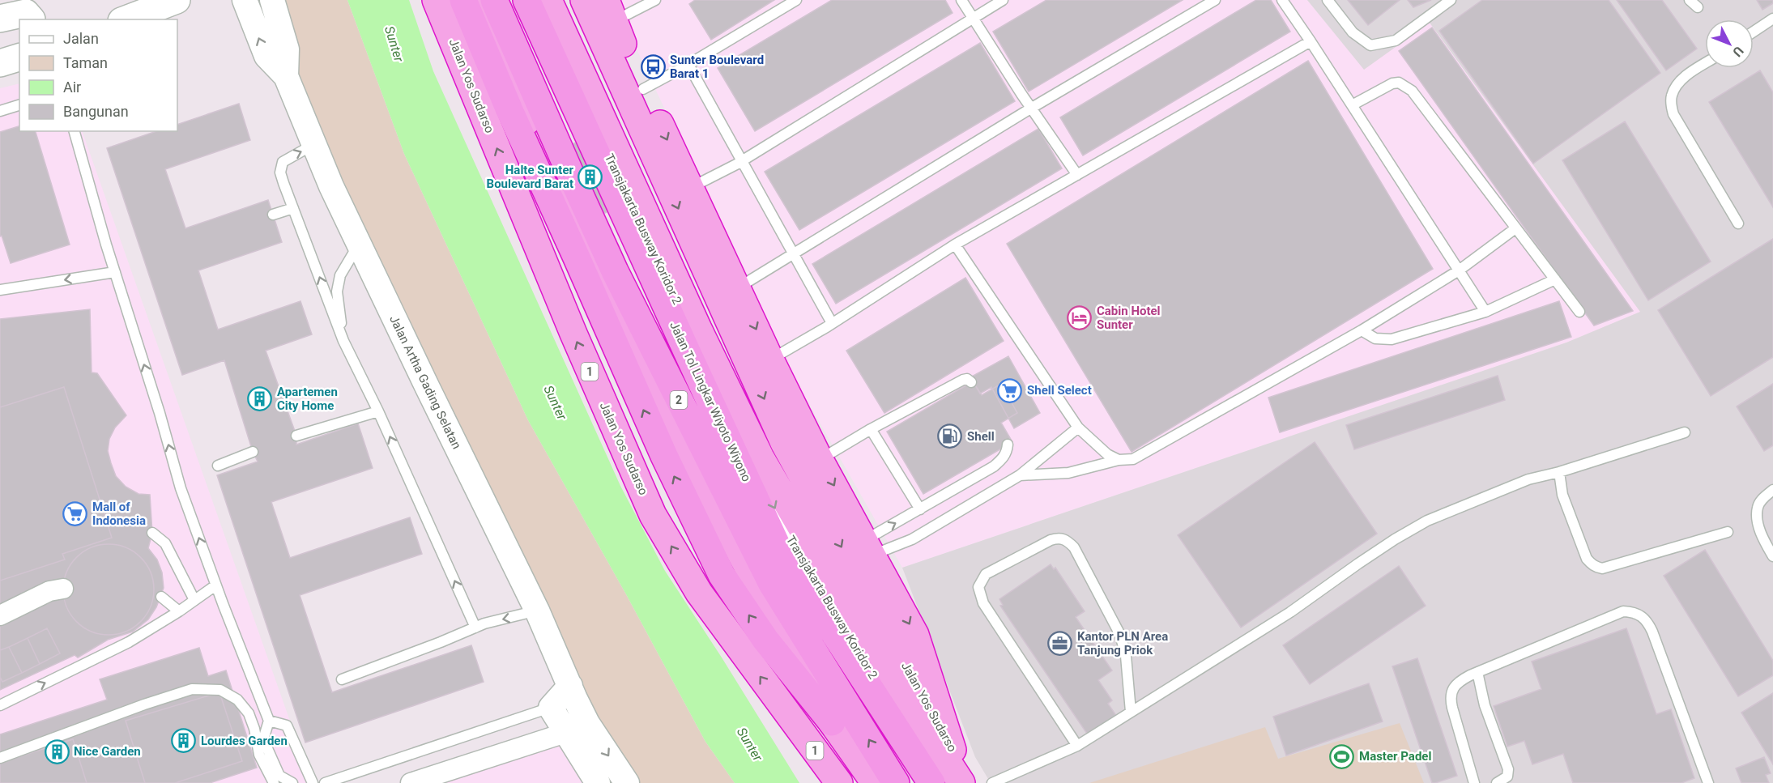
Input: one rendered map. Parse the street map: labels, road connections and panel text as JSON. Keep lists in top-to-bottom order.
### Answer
{
  "streets": {
    "highway": [
      "Jalan Yos Sudarso",
      "1",
      "2",
      "Jalan Tol Lingkar Wiyoto Wiyono"
    ],
    "street": ["Jalan Artha Gading Selatan"],
    "lane": ["Transjakarta Busway Koridor 2"]
  },
  "crossings": [
    ["Transjakarta Busway Koridor 2", "Jalan Tol Lingkar Wiyoto Wiyono"]
  ],
  "water": ["Sunter"],
  "places": {
    "bus stop": ["Sunter Boulevard Barat 1"],
    "building": [
      "Halte Sunter Boulevard Barat",
      "Apartemen City Home",
      "Lourdes Garden",
      "Nice Garden"
    ],
    "hotel": ["Cabin Hotel Sunter"],
    "supermarket": ["Shell Select", "Mall of Indonesia"],
    "fuel station": ["Shell"],
    "office": ["Kantor PLN Area Tanjung Priok"],
    "sports": ["Master Padel"]
  },
  "legend": [
    "Jalan",
    "Taman",
    "Air",
    "Bangunan"
  ],
  "north": "bottom right"
}
